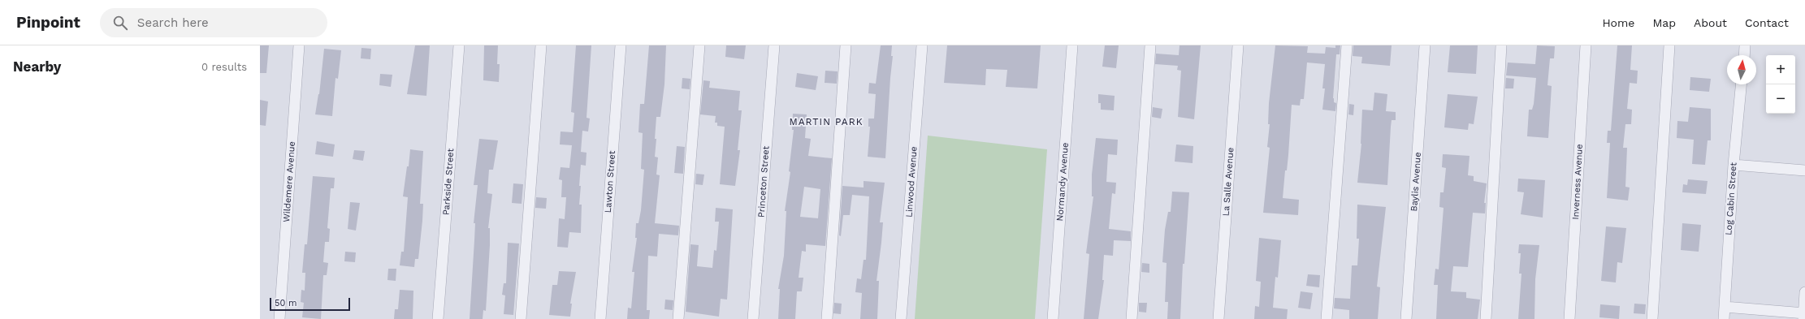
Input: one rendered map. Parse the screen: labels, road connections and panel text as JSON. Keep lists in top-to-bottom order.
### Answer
{
  "streets": {
    "street": [
      "Wildemere Avenue",
      "Parkside Street",
      "Lawton Street",
      "Princeton Street",
      "Linwood Avenue",
      "Normandy Avenue",
      "La Salle Avenue",
      "Baylis Avenue",
      "Inverness Avenue",
      "Log Cabin Street"
    ]
  },
  "districts": ["MARTIN PARK"],
  "scale_bar": "50 m",
  "north": "top",
  "page": {
    "header": "Pinpoint",
    "search": "Search here",
    "nav": [
      "Home",
      "Map",
      "About",
      "Contact"
    ],
    "heading": ["Nearby", "0 results"],
    "map_buttons": ["+", "−"],
    "scale": "50 m"
  }
}
